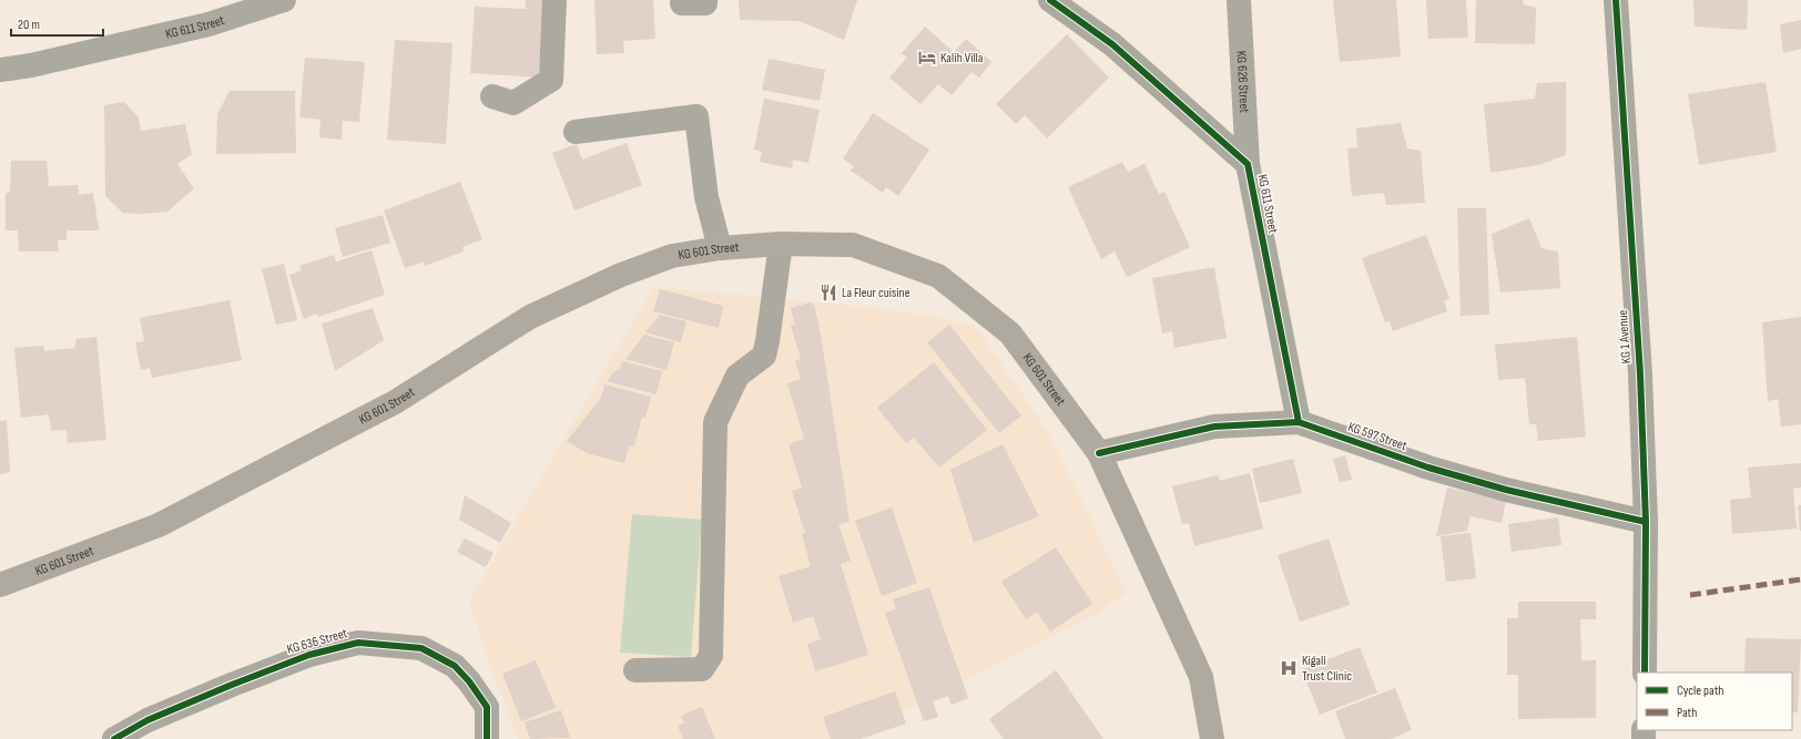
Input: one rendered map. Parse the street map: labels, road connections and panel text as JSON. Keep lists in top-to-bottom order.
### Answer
{
  "streets": {
    "main road": ["KG 601 Street"],
    "street": [
      "KG 611 Street",
      "KG 626 Street",
      "KG 1 Avenue",
      "KG 597 Street",
      "KG 636 Street"
    ]
  },
  "crossings": [
    ["KG 611 Street", "KG 626 Street"],
    ["KG 611 Street", "KG 597 Street"],
    ["KG 601 Street", "KG 597 Street"],
    ["KG 1 Avenue", "KG 597 Street"]
  ],
  "places": {
    "hotel": ["Kalih Villa"],
    "restaurant": ["La Fleur cuisine"],
    "hospital": ["Kigali Trust Clinic"]
  },
  "legend": ["Cycle path", "Path"],
  "scale_bar": "20 m"
}
